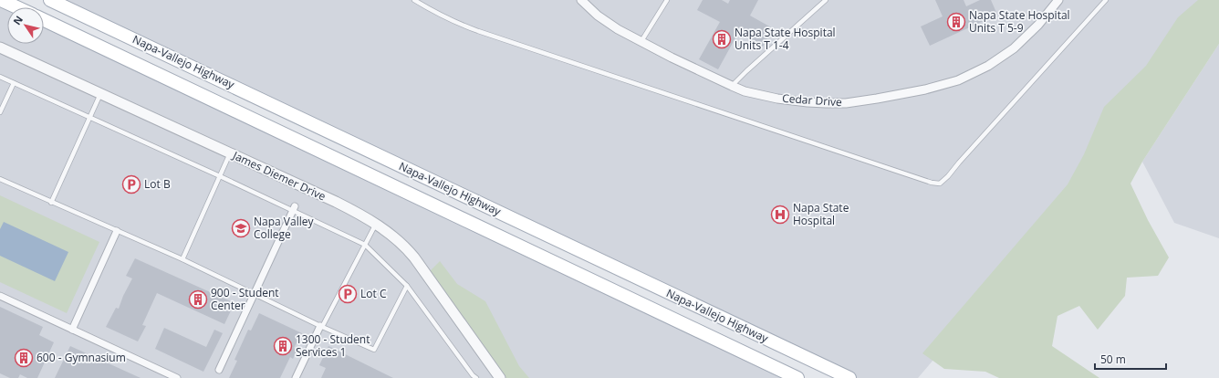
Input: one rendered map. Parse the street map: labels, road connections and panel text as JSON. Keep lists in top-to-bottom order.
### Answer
{
  "streets": {
    "main road": ["Napa-Vallejo Highway"],
    "street": ["Cedar Drive", "James Diemer Drive"]
  },
  "places": {
    "building": [
      "Napa State Hospital Units T 5-9",
      "Napa State Hospital Units T 1-4",
      "900 - Student Center",
      "1300 - Student Services 1",
      "600 - Gymnasium"
    ],
    "parking": ["Lot B", "Lot C"],
    "hospital": ["Napa State Hospital"],
    "school or university": ["Napa Valley College"]
  },
  "scale_bar": "50 m",
  "north": "top left"
}
